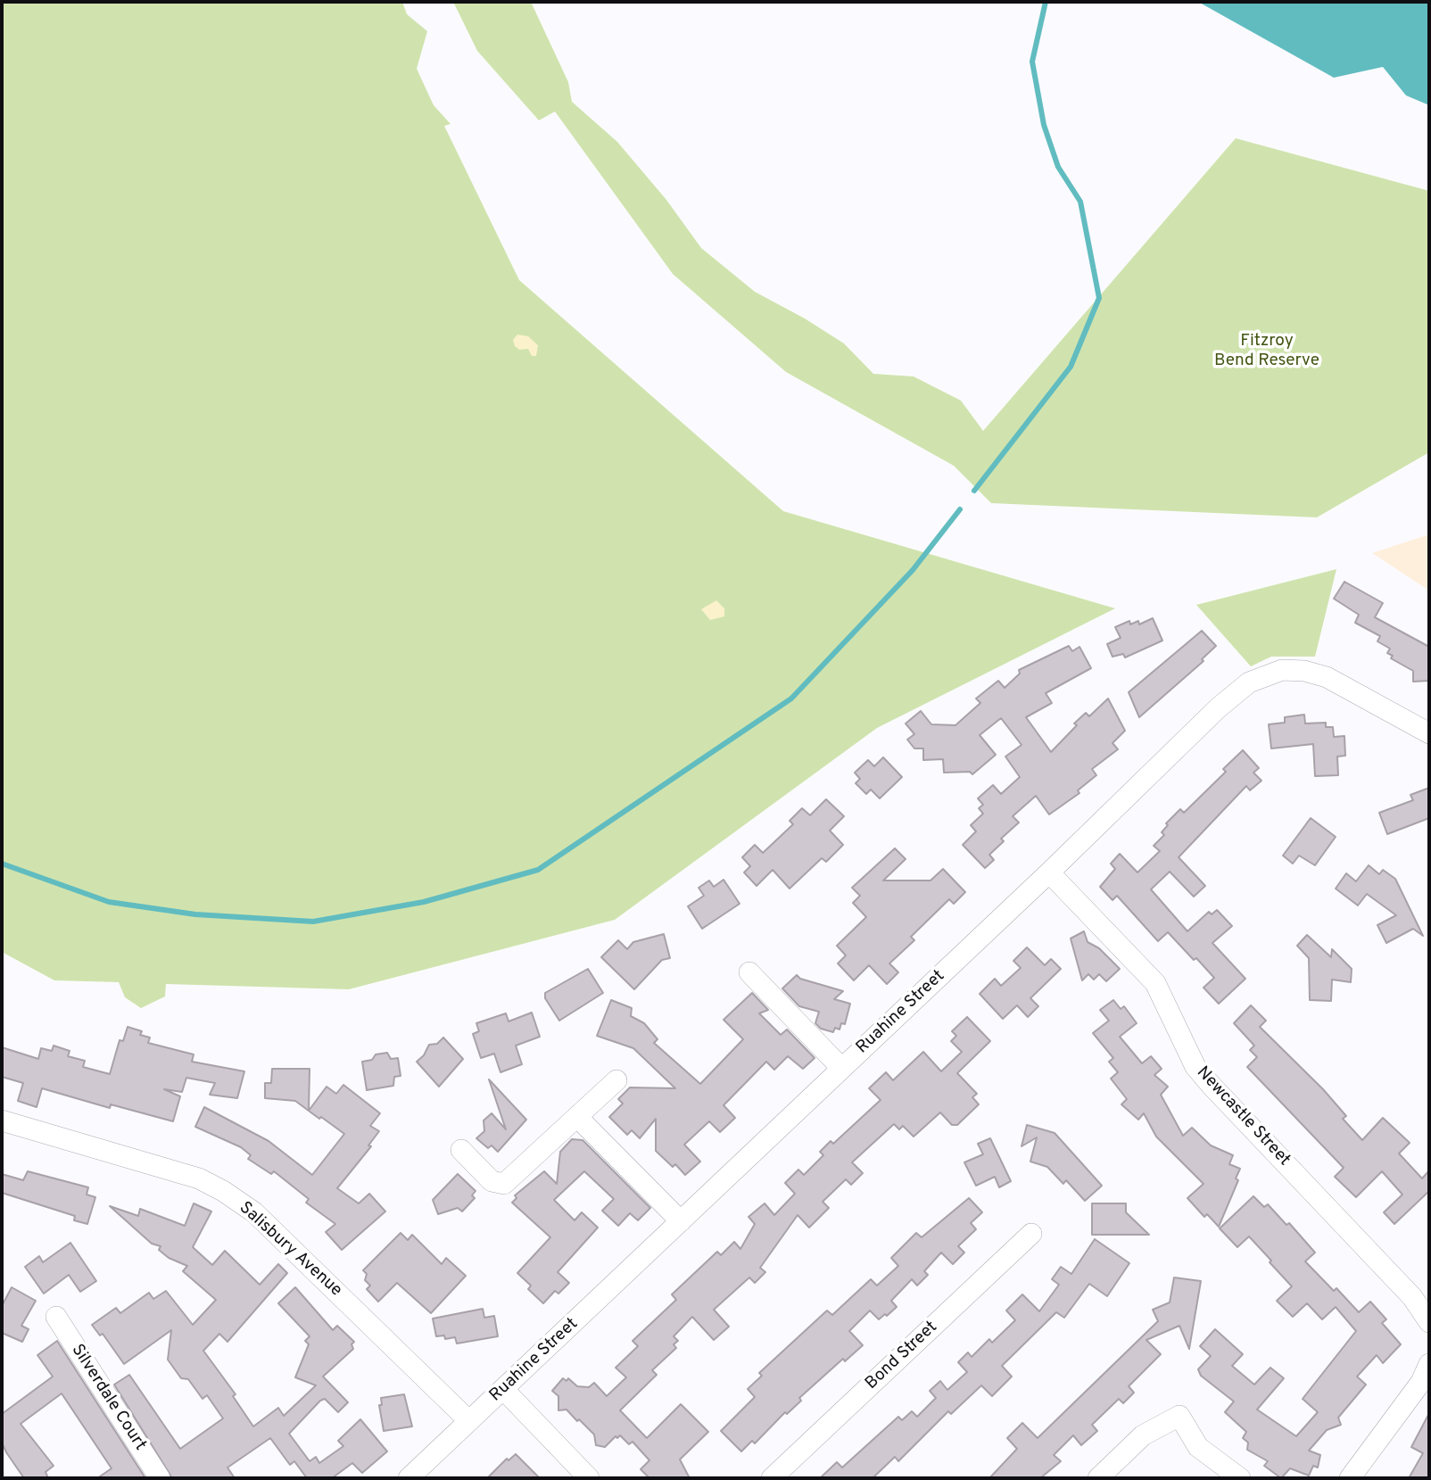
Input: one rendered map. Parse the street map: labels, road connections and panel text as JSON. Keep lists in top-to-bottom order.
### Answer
{
  "streets": {
    "street": [
      "Ruahine Street",
      "Newcastle Street",
      "Salisbury Avenue",
      "Bond Street",
      "Silverdale Court"
    ]
  },
  "crossings": [
    ["Ruahine Street", "Newcastle Street"],
    ["Ruahine Street", "Salisbury Avenue"]
  ],
  "parks": ["Fitzroy Bend Reserve"]
}
